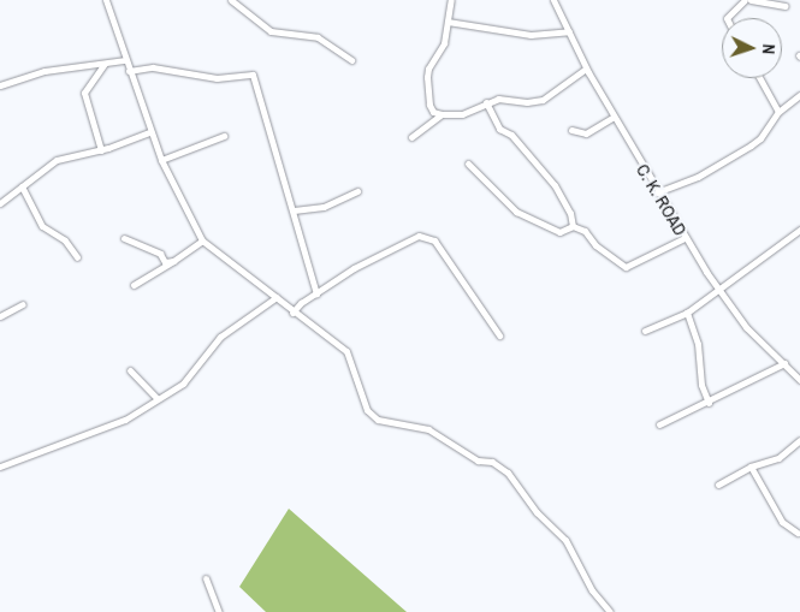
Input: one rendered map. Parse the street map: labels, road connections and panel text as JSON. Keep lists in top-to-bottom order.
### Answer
{
  "streets": {
    "street": ["C. K. ROAD"]
  },
  "north": "right"
}
